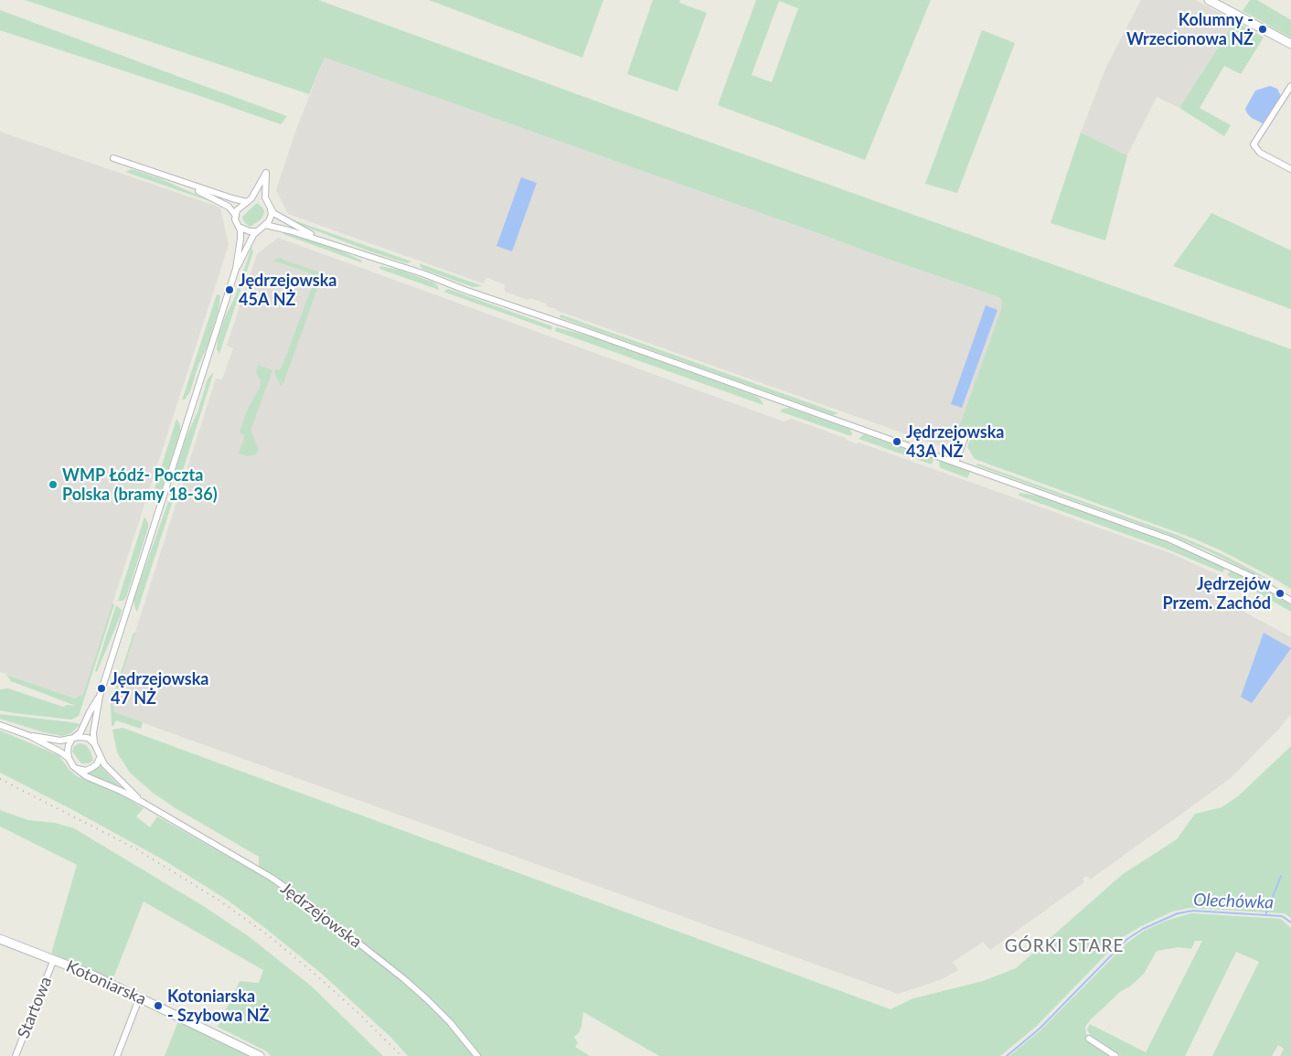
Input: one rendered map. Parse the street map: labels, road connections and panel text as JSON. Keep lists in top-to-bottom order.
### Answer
{
  "streets": {
    "street": ["Jędrzejowska", "Kotoniarska", "Startowa"]
  },
  "crossings": [
    ["Kotoniarska", "Startowa"]
  ],
  "districts": ["GÓRKI STARE"],
  "water": ["Olechówka"],
  "places": [
    "Kolumny - Wrzecionowa NŻ",
    "Jędrzejowska 45A NŻ",
    "Jędrzejowska 43A NŻ",
    "WMP Łódź- Poczta Polska (bramy 18-36)",
    "Jędrzejów Przem. Zachód",
    "Jędrzejowska 47 NŻ",
    "Kotoniarska - Szybowa NŻ"
  ]
}
